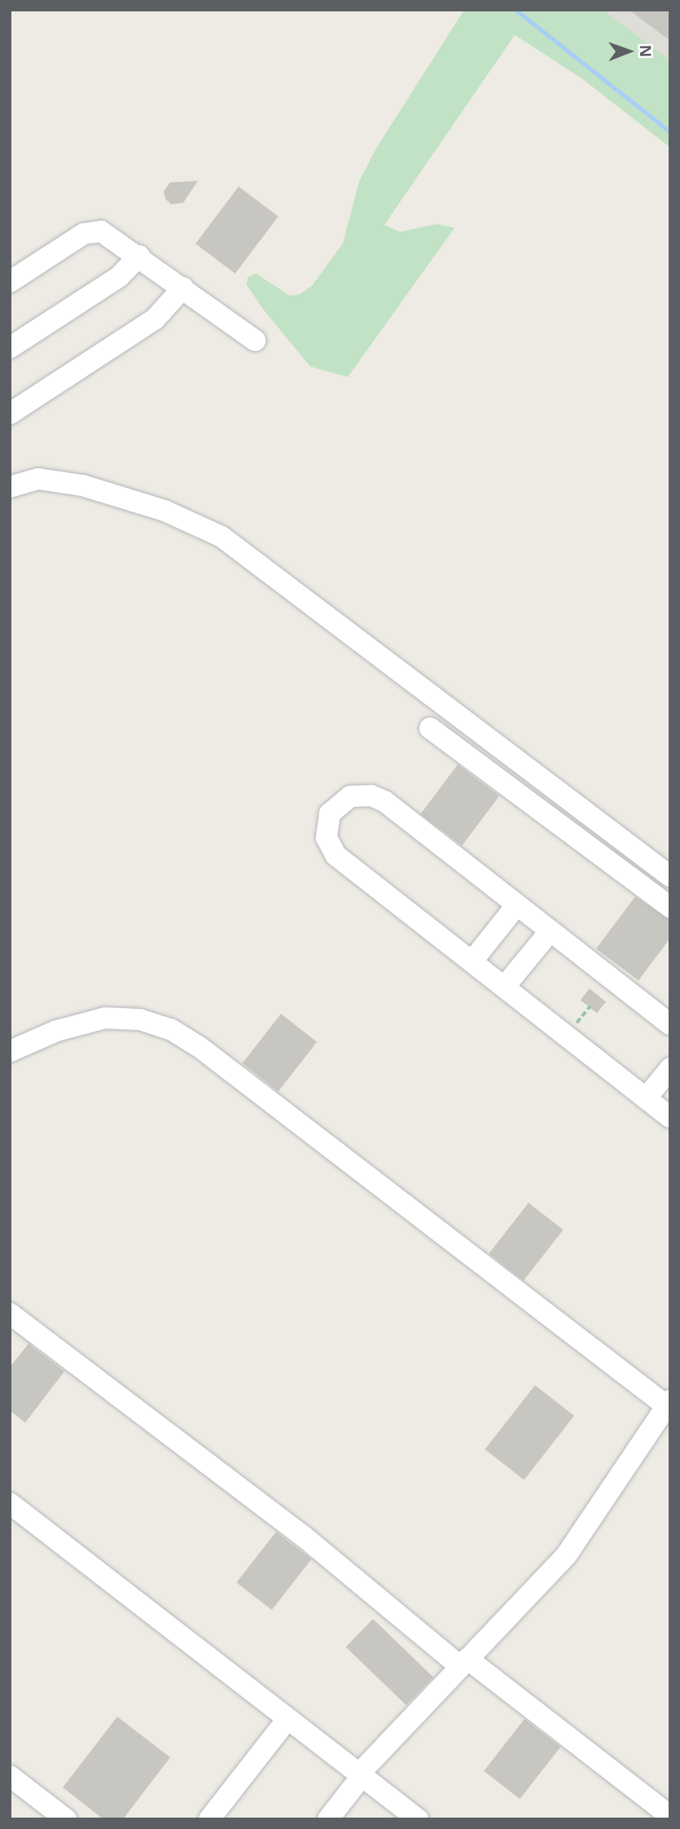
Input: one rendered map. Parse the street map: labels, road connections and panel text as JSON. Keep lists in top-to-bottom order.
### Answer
{
  "north": "right"
}
